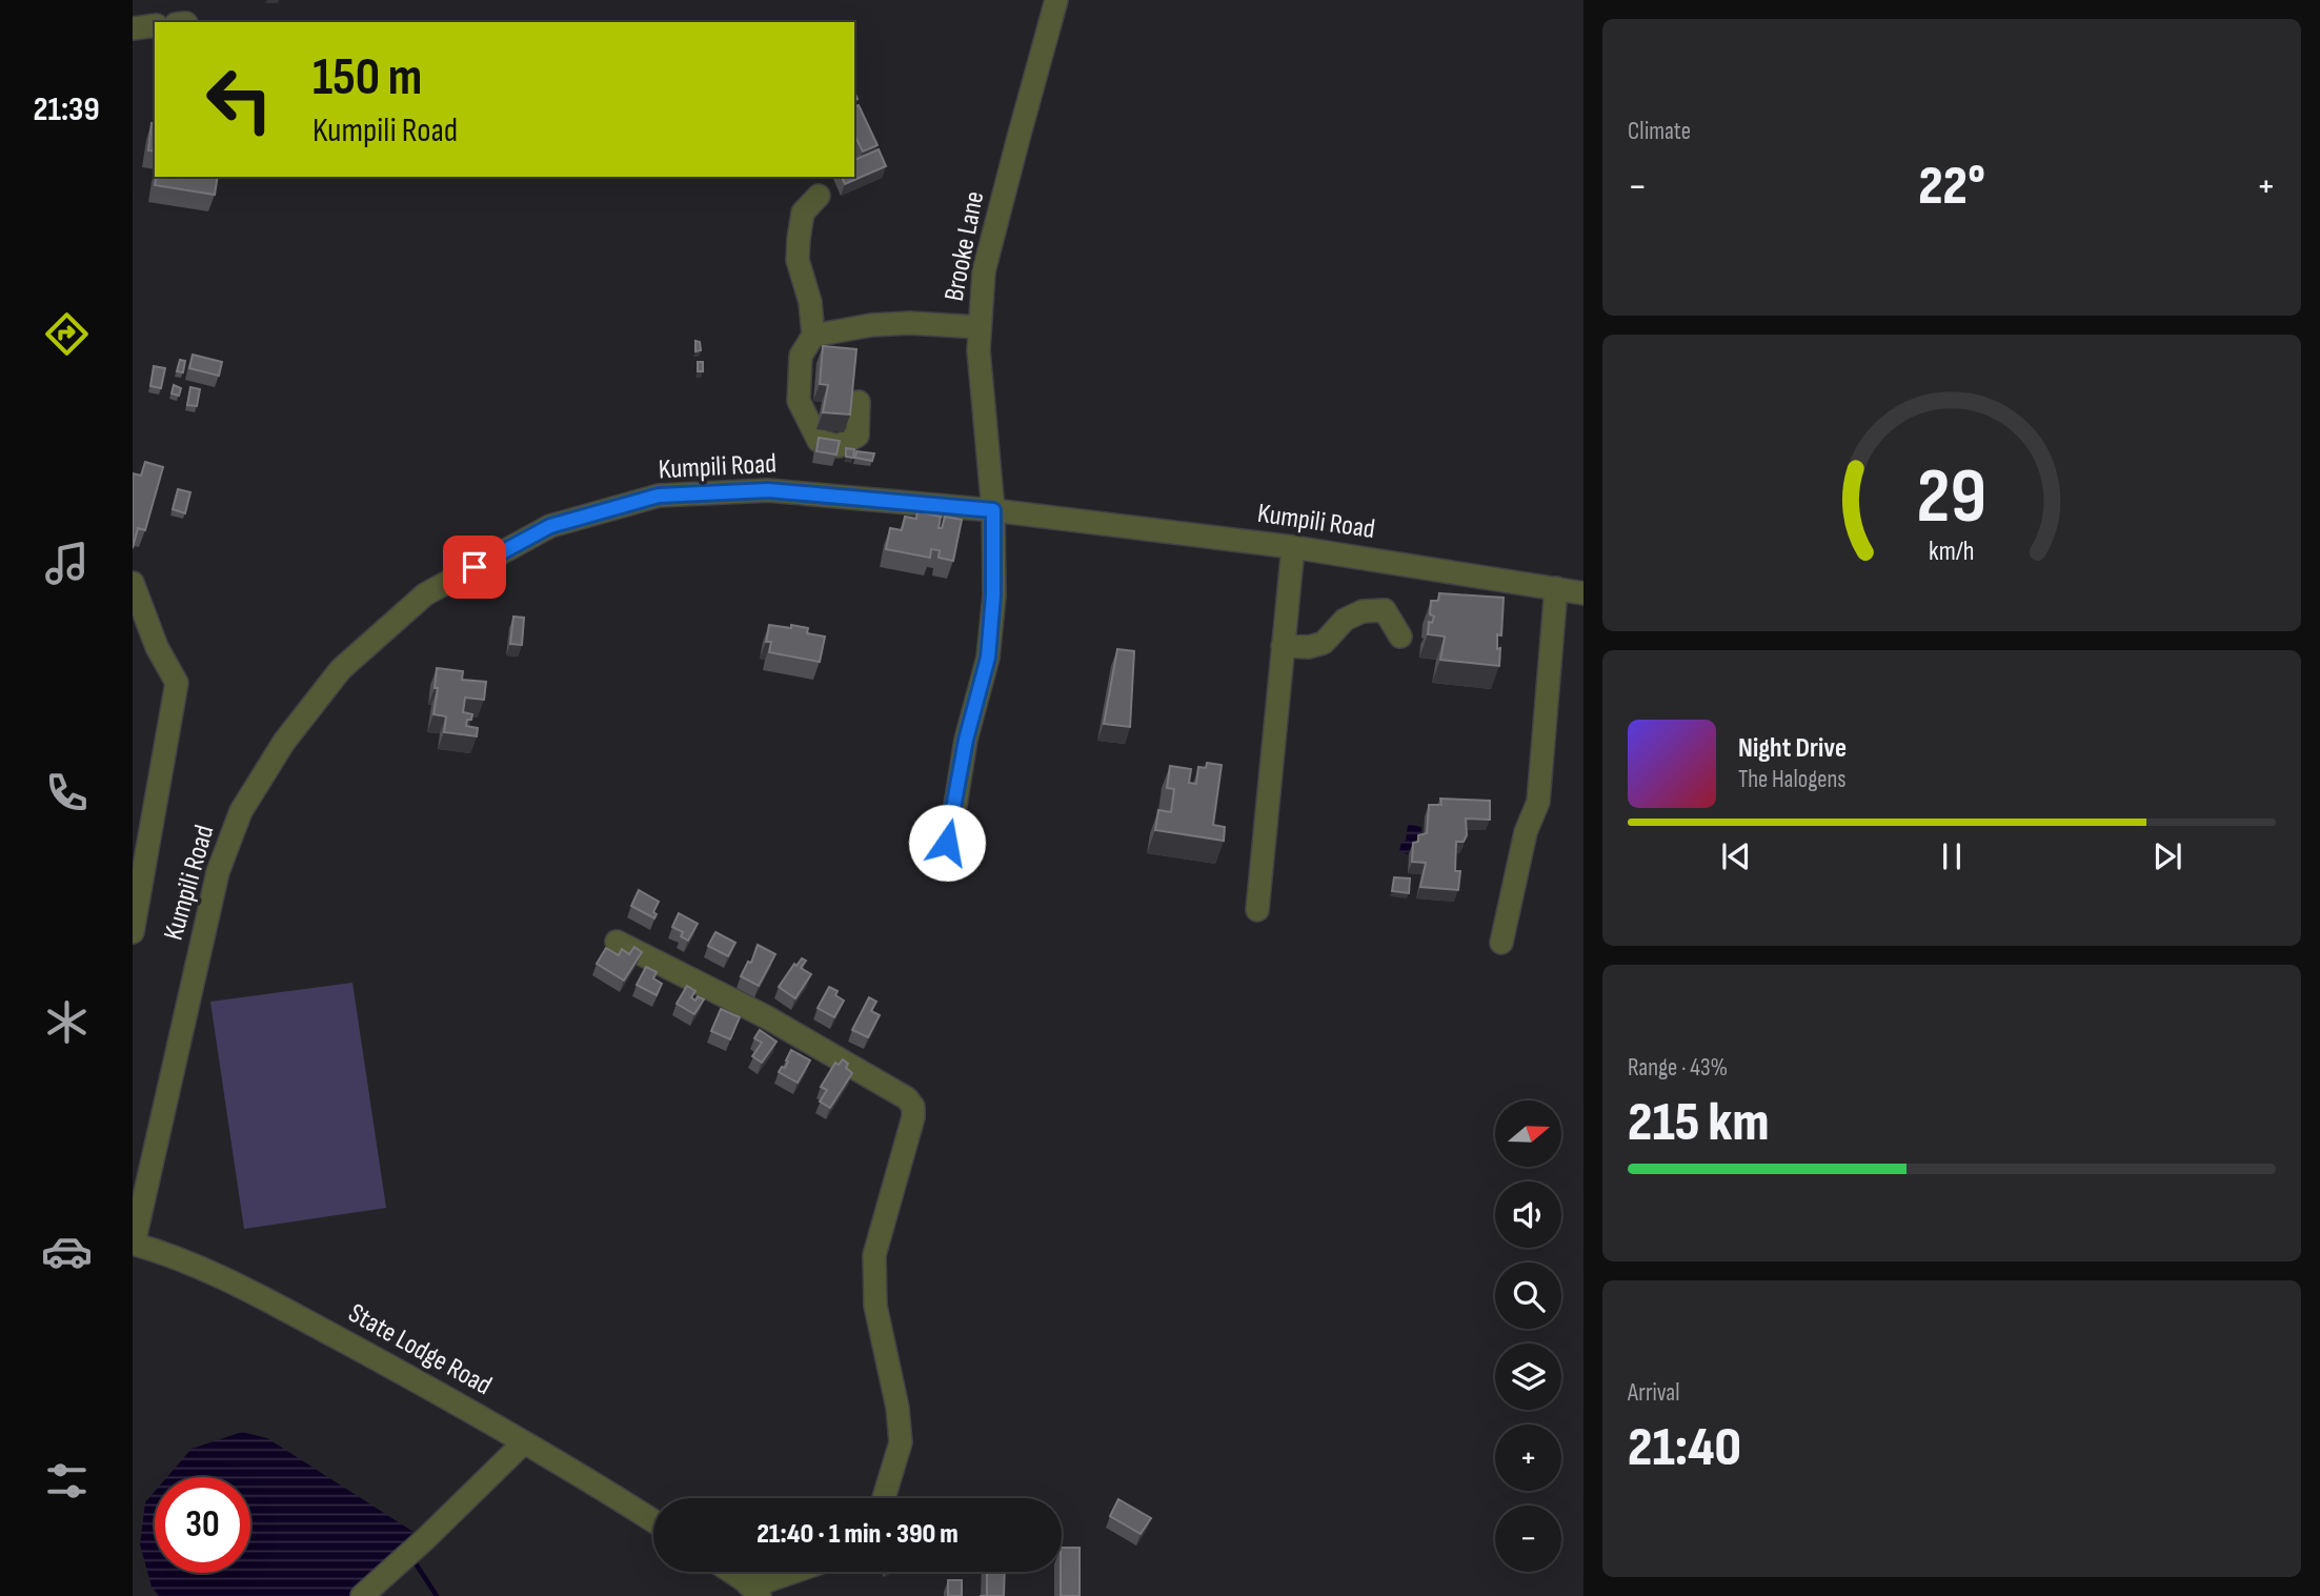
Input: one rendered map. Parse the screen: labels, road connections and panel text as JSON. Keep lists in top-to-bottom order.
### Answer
{
  "streets": {
    "street": ["Brooke Lane", "Kumpili Road", "State Lodge Road"]
  },
  "crossings": [
    ["Brooke Lane", "Kumpili Road"],
    ["Kumpili Road", "State Lodge Road"]
  ],
  "north": "right",
  "page": {
    "tabs": "21:39",
    "tile": [
      "Climate",
      ["Range · 43%", "215 km"],
      ["Arrival", "21:40"]
    ],
    "turn": ["150 m", "Kumpili Road"],
    "heat": ["−", "22°", "+"],
    "song": ["Night Drive", "The Halogens"],
    "map_buttons": ["+", "−"],
    "limit": "30",
    "trip": "21:40 · 1 min · 390 m",
    "gauge": ["29", "km/h"]
  }
}
